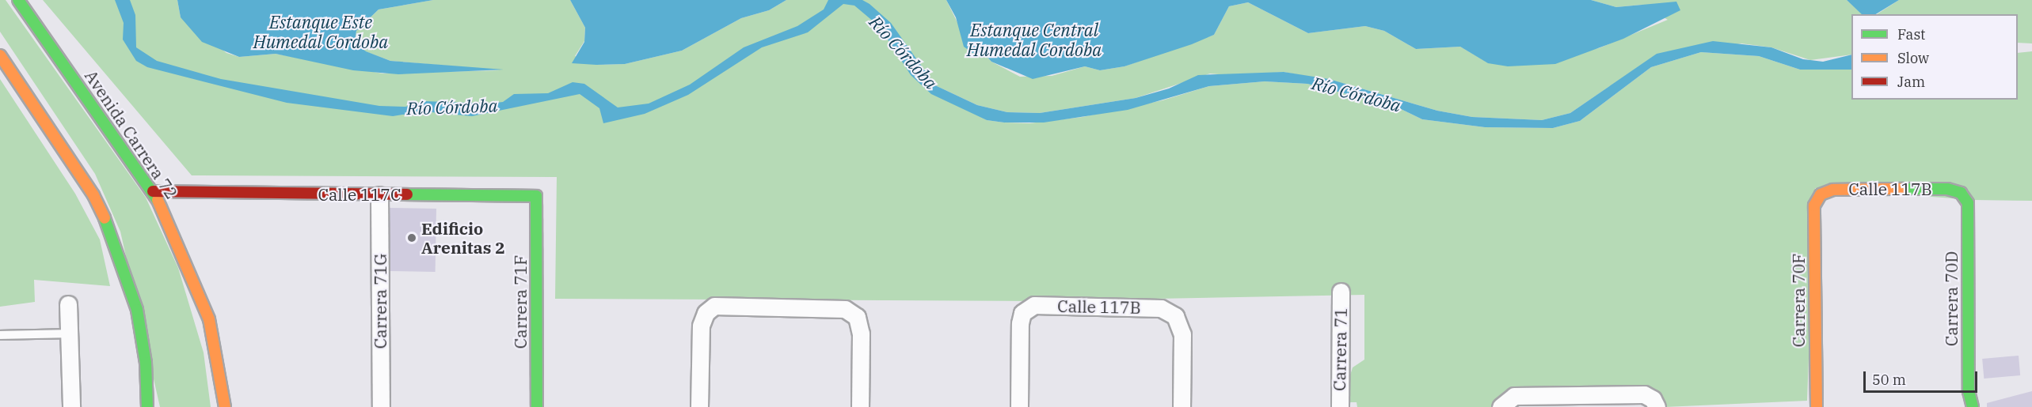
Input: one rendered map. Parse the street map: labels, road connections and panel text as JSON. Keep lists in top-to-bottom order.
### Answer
{
  "streets": {
    "main road": [
      "Avenida Carrera 72",
      "Calle 117B",
      "Calle 117C",
      "Carrera 70D",
      "Carrera 70F",
      "Carrera 71F"
    ],
    "street": ["Carrera 71G", "Carrera 71"]
  },
  "crossings": [
    ["Avenida Carrera 72", "Calle 117C"],
    ["Calle 117B", "Carrera 70D"],
    ["Calle 117B", "Carrera 70F"],
    ["Calle 117C", "Carrera 71G"],
    ["Calle 117C", "Carrera 71F"]
  ],
  "water": ["Estanque Este Humedal Cordoba", "Estanque Central Humedal Cordoba", "Río Córdoba"],
  "places": ["Edificio Arenitas 2"],
  "legend": ["Fast", "Slow", "Jam"],
  "scale_bar": "50 m"
}
